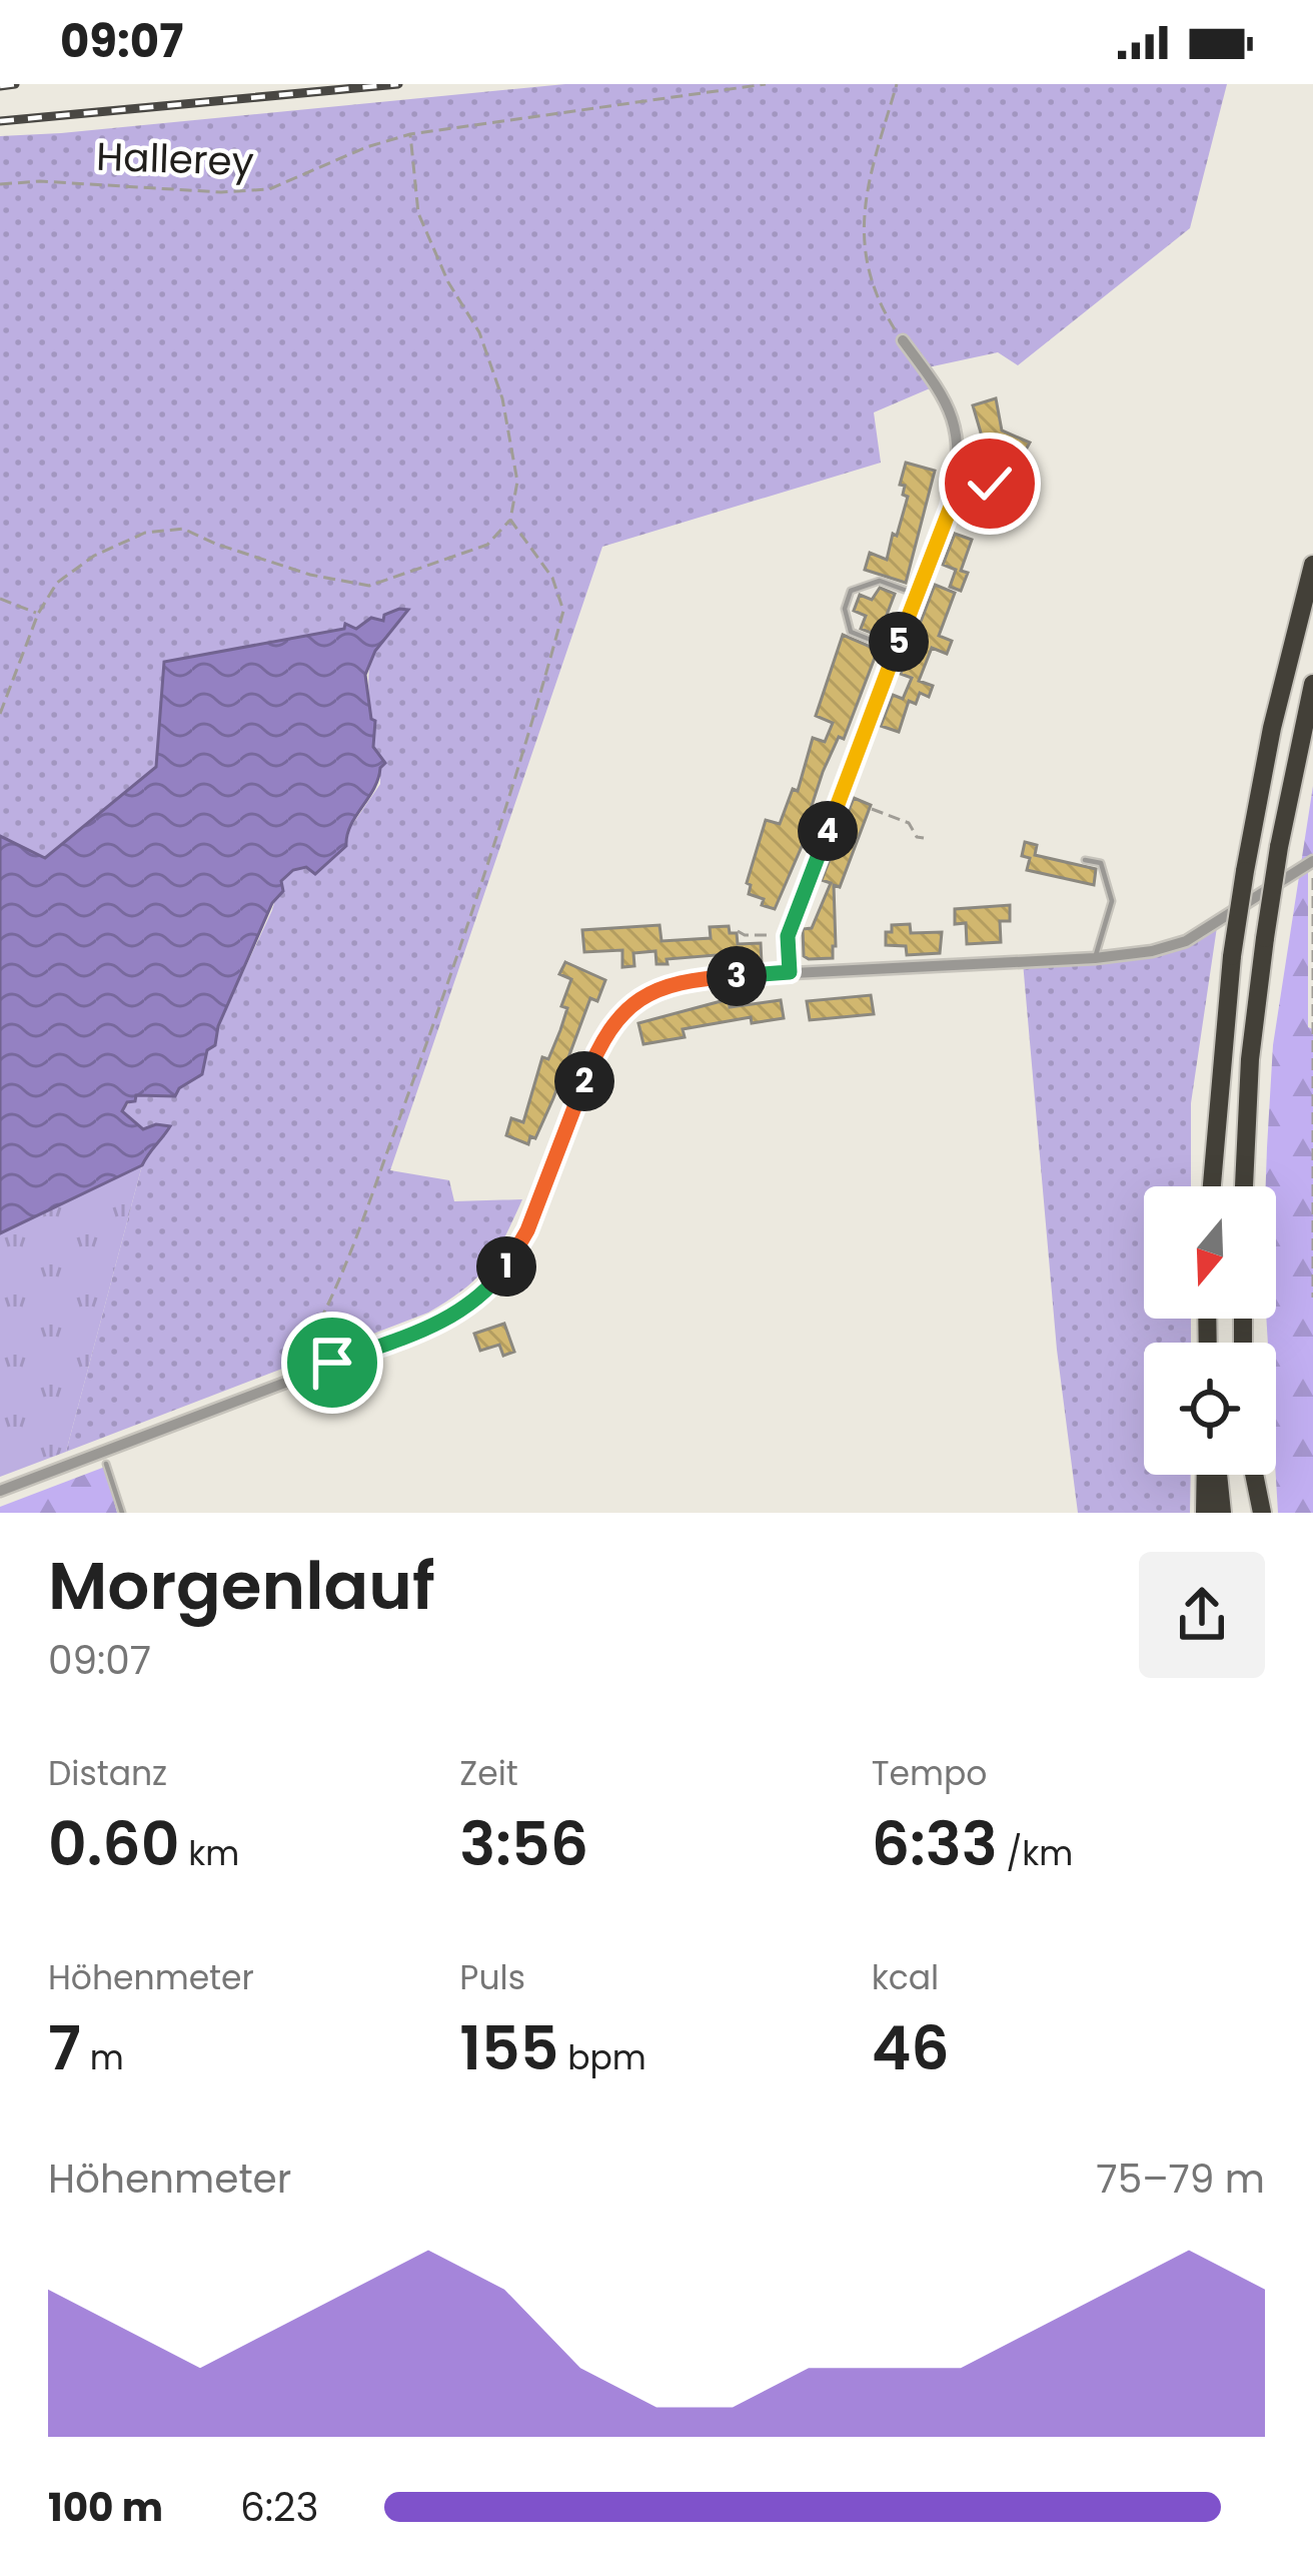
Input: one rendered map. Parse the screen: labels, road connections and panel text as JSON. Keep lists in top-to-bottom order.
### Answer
{
  "streets": {
    "path": ["Hallerey"]
  },
  "north": "bottom",
  "page": {
    "status": "09:07",
    "pins": [
      "5",
      "4",
      "3",
      "2",
      "1"
    ],
    "heading": ["Morgenlauf", "09:07"],
    "stats": [
      ["Distanz", "0.60 km"],
      ["Zeit", "3:56"],
      ["Tempo", "6:33 /km"],
      ["Höhenmeter", "7 m"],
      ["Puls", "155 bpm"],
      ["kcal", "46"]
    ],
    "chart": ["Höhenmeter", "75–79 m"],
    "list": [
      {
        "name": "100 m",
        "note": "6:23"
      }
    ]
  }
}
